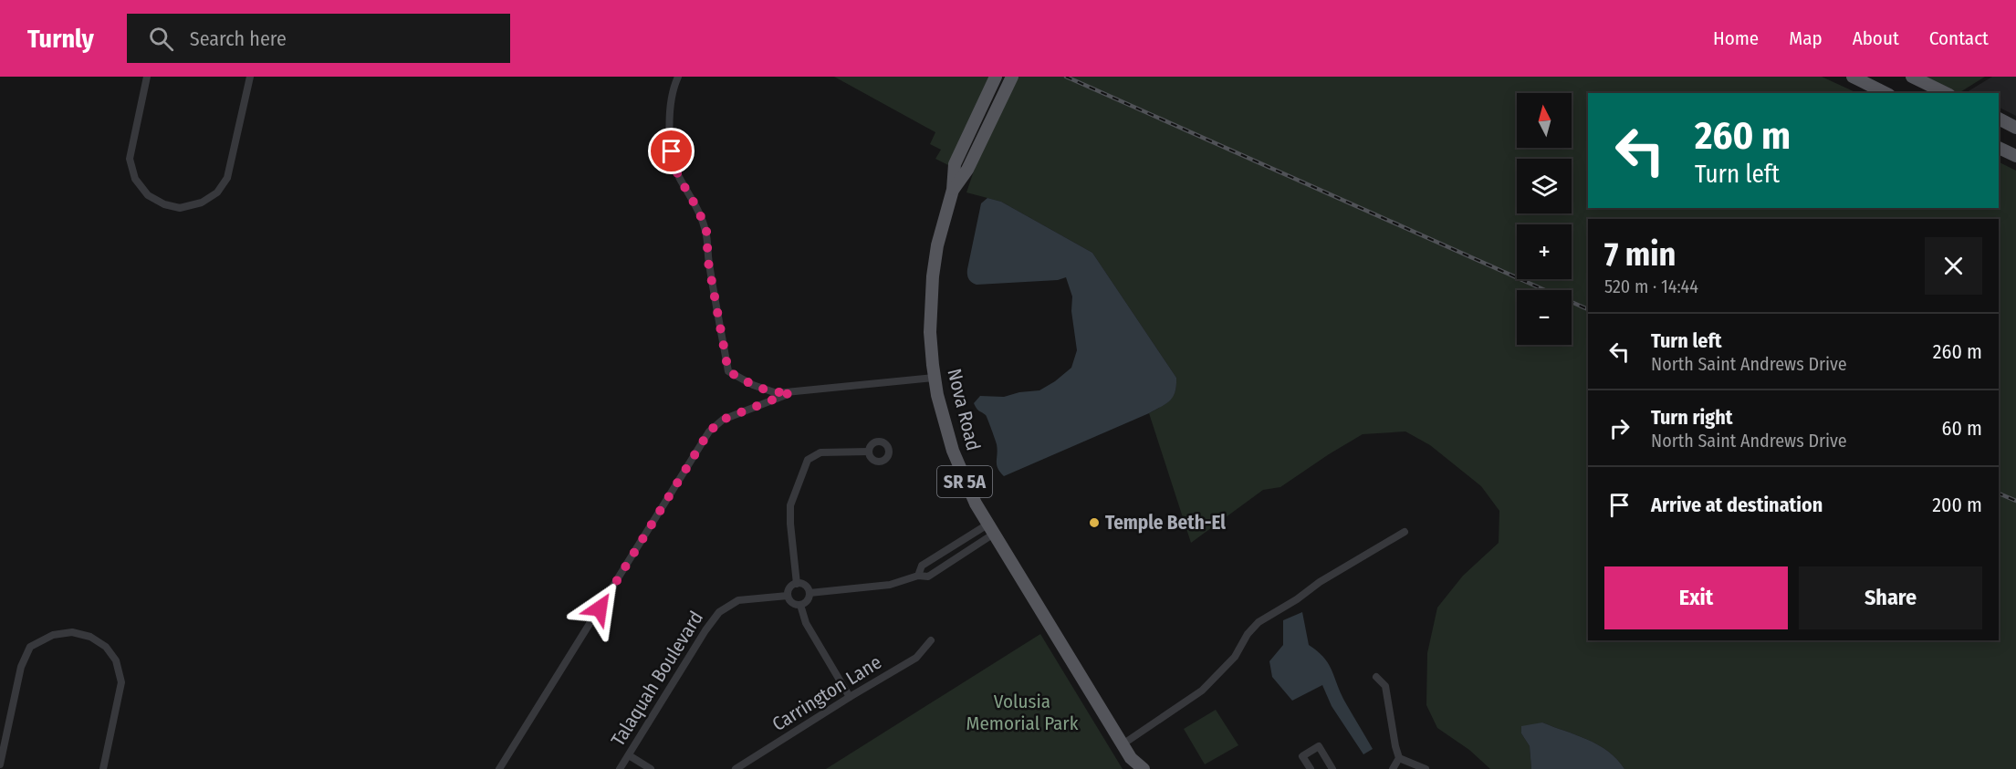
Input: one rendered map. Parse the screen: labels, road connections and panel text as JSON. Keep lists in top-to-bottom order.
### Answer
{
  "streets": {
    "main road": ["Nova Road", "SR 5A"],
    "street": ["Talaquah Boulevard", "Carrington Lane"]
  },
  "crossings": [
    ["Nova Road", "SR 5A"]
  ],
  "parks": ["Volusia Memorial Park"],
  "places": ["Temple Beth-El"],
  "north": "top",
  "page": {
    "header": "Turnly",
    "search": "Search here",
    "nav": [
      "Home",
      "Map",
      "About",
      "Contact"
    ],
    "map_buttons": ["+", "−"],
    "turn": ["260 m", "Turn left"],
    "heading": ["7 min", "520 m · 14:44"],
    "list": [
      {
        "name": "Turn left",
        "note": "North Saint Andrews Drive",
        "value": "260 m"
      },
      {
        "name": "Turn right",
        "note": "North Saint Andrews Drive",
        "value": "60 m"
      },
      {
        "name": "Arrive at destination",
        "value": "200 m"
      }
    ],
    "buttons": ["Exit", "Share"]
  }
}
